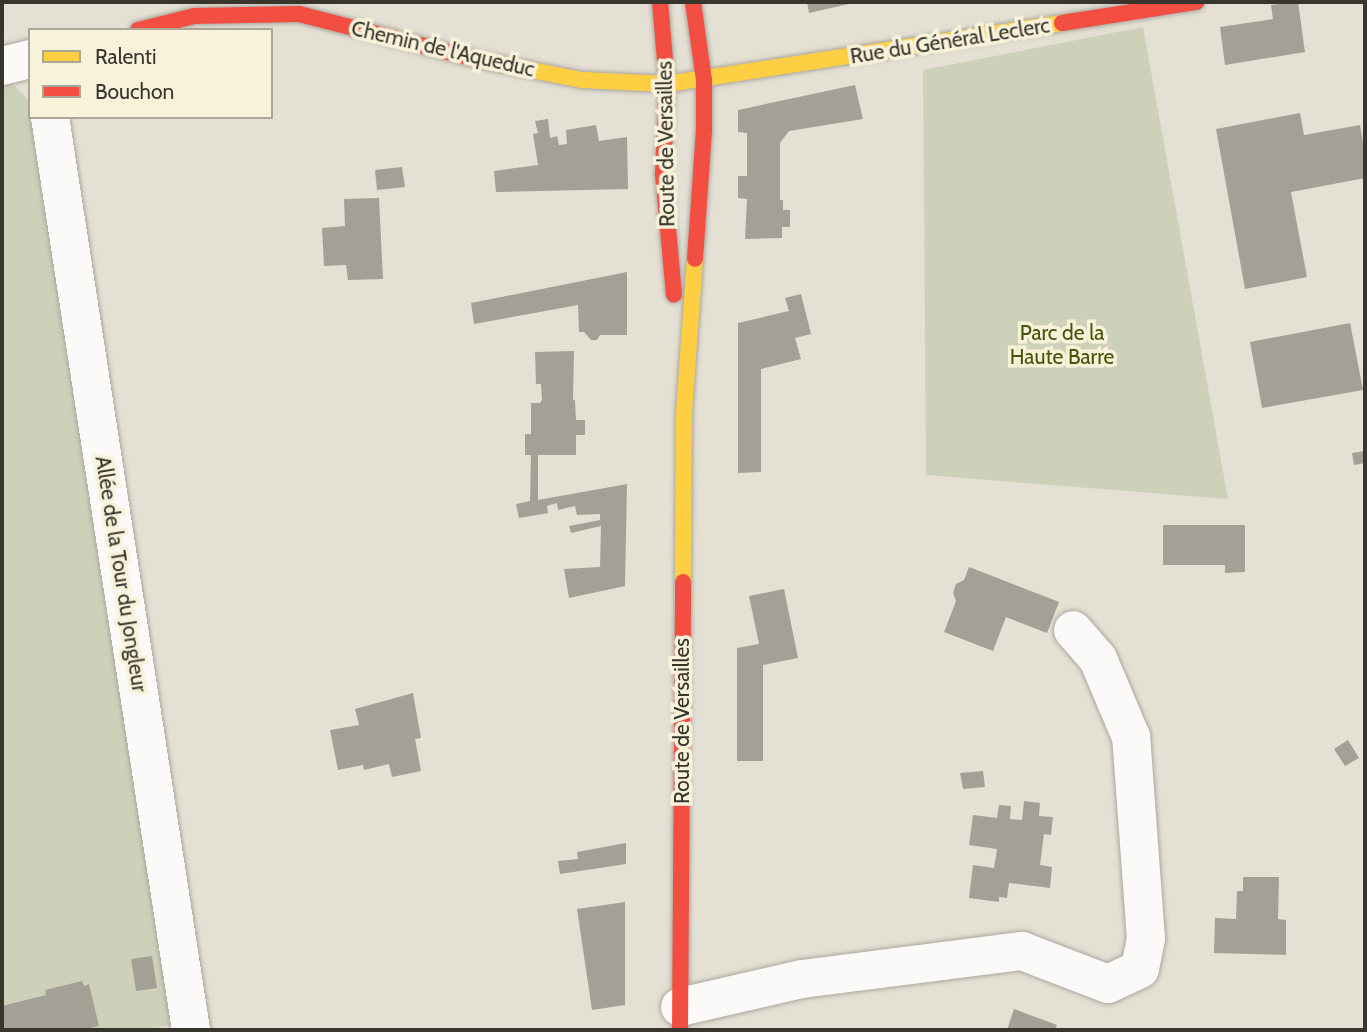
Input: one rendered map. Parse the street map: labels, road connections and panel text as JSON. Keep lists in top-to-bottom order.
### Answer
{
  "streets": {
    "main road": ["Rue du Général Leclerc", "Chemin de l'Aqueduc", "Route de Versailles"],
    "street": ["Allée de la Tour du Jongleur"]
  },
  "crossings": [
    ["Rue du Général Leclerc", "Chemin de l'Aqueduc"],
    ["Rue du Général Leclerc", "Route de Versailles"],
    ["Chemin de l'Aqueduc", "Route de Versailles"]
  ],
  "parks": ["Parc de la Haute Barre"],
  "legend": ["Ralenti", "Bouchon"]
}
